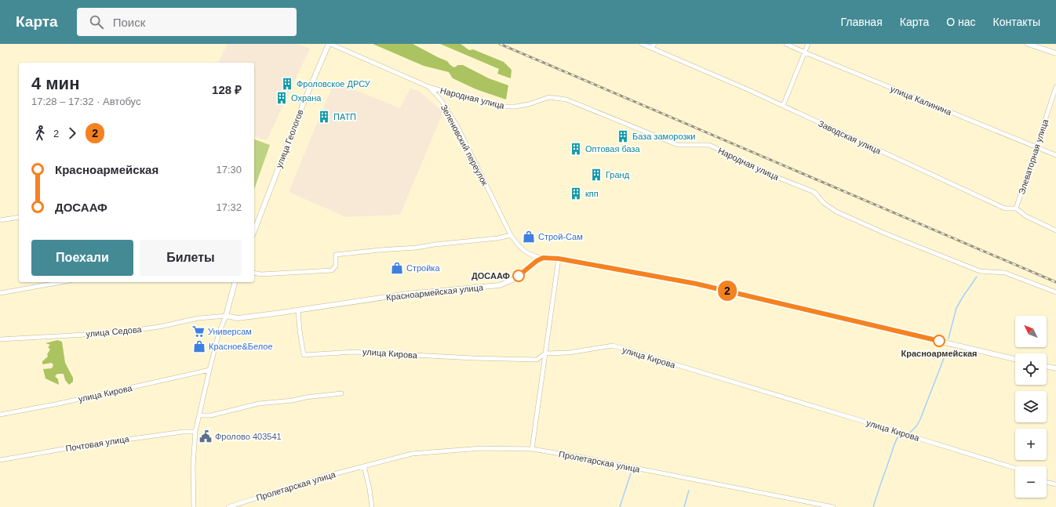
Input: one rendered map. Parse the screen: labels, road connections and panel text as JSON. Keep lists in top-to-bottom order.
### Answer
{
  "streets": {
    "street": [
      "Народная улица",
      "улица Калинина",
      "Заводская улица",
      "улица Геологов",
      "Зеленовский переулок",
      "Элеваторная улица",
      "Красноармейская улица",
      "улица Седова",
      "улица Кирова",
      "Почтовая улица",
      "Пролетарская улица"
    ]
  },
  "crossings": [
    ["Народная улица", "Зеленовский переулок"],
    ["улица Калинина", "Элеваторная улица"],
    ["Заводская улица", "Элеваторная улица"],
    ["улица Геологов", "Зеленовский переулок"],
    ["Зеленовский переулок", "Красноармейская улица"],
    ["Красноармейская улица", "улица Седова"],
    ["Красноармейская улица", "улица Кирова"]
  ],
  "places": {
    "building": [
      "Фроловское ДРСУ",
      "Охрана",
      "ПАТП",
      "База заморозки",
      "Оптовая база",
      "Гранд",
      "кпп"
    ],
    "shop": ["Строй-Сам", "Стройка", "Красное&Белое"],
    "other": ["ДОСААФ", "Красноармейская"],
    "supermarket": ["Универсам"],
    "public building": ["Фролово 403541"]
  },
  "lines": ["bus line 2"],
  "north": "top left",
  "page": {
    "header": "Карта",
    "search": "Поиск",
    "nav": [
      "Главная",
      "Карта",
      "О нас",
      "Контакты"
    ],
    "on_map": "2",
    "heading": ["4 мин", "17:28 – 17:32 · Автобус", "128 ₽"],
    "legs": ["2", "2"],
    "list": [
      {
        "name": "Красноармейская",
        "value": "17:30"
      },
      {
        "name": "ДОСААФ",
        "value": "17:32"
      }
    ],
    "buttons": ["Поехали", "Билеты"],
    "map_buttons": ["+", "−"]
  }
}
